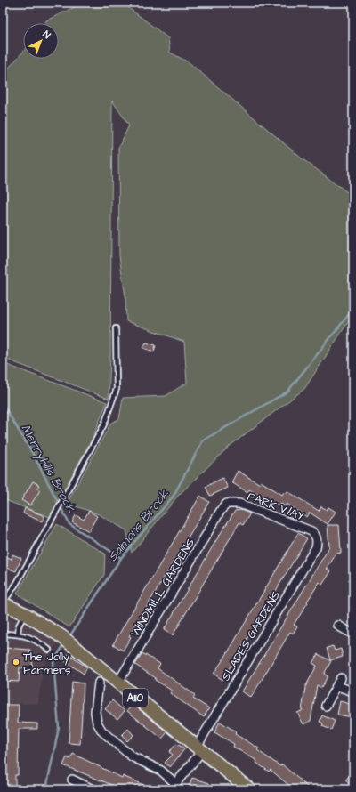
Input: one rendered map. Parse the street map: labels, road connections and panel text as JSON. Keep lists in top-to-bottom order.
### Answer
{
  "streets": {
    "main road": ["A110"],
    "street": ["PARK WAY", "WINDMILL GARDENS", "SLADES GARDENS"]
  },
  "crossings": [
    ["PARK WAY", "WINDMILL GARDENS"],
    ["PARK WAY", "SLADES GARDENS"],
    ["WINDMILL GARDENS", "A110"],
    ["SLADES GARDENS", "A110"]
  ],
  "water": ["Merryhills Brook", "Salmons Brook"],
  "places": ["The Jolly Farmers"],
  "north": "top right"
}
